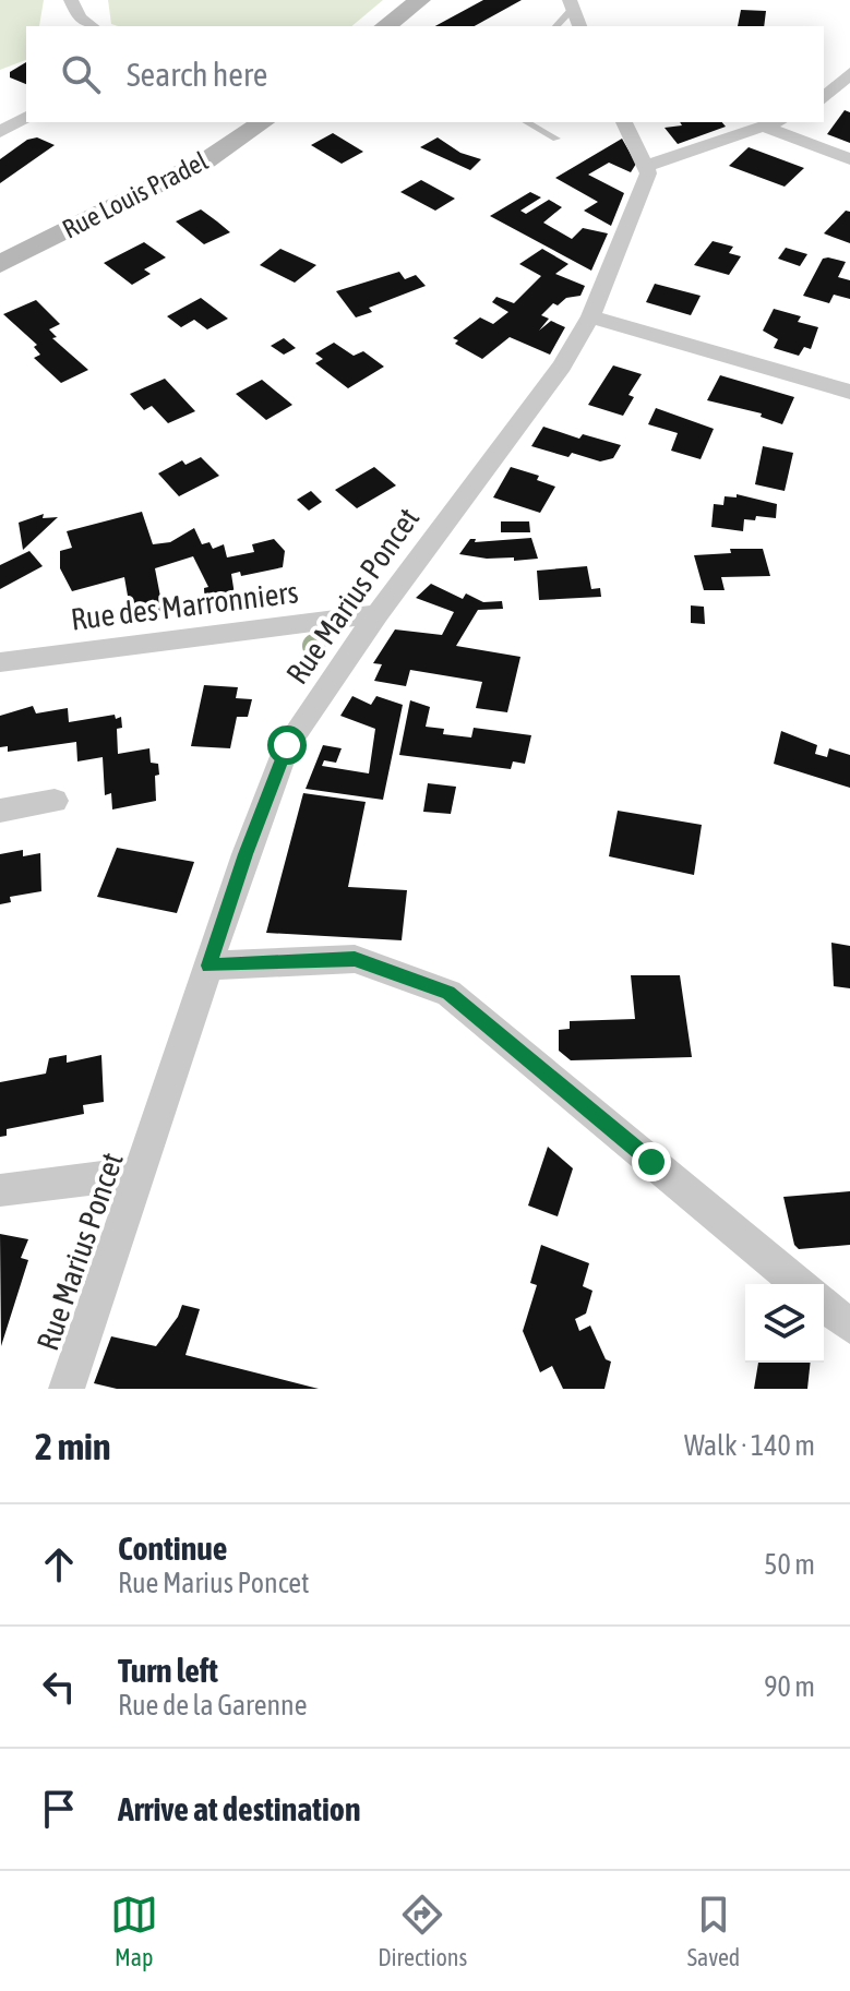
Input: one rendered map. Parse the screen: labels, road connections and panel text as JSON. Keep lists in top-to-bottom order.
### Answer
{
  "streets": {
    "main road": ["Rue Louis Pradel"],
    "street": ["Rue Marius Poncet", "Rue des Marronniers"]
  },
  "crossings": [
    ["Rue Marius Poncet", "Rue des Marronniers"]
  ],
  "page": {
    "search": "Search here",
    "heading": ["2 min", "Walk · 140 m"],
    "list": [
      ["Continue", "Rue Marius Poncet", "50 m"],
      ["Turn left", "Rue de la Garenne", "90 m"],
      "Arrive at destination"
    ],
    "nav": ["Map", "Directions", "Saved"]
  }
}
